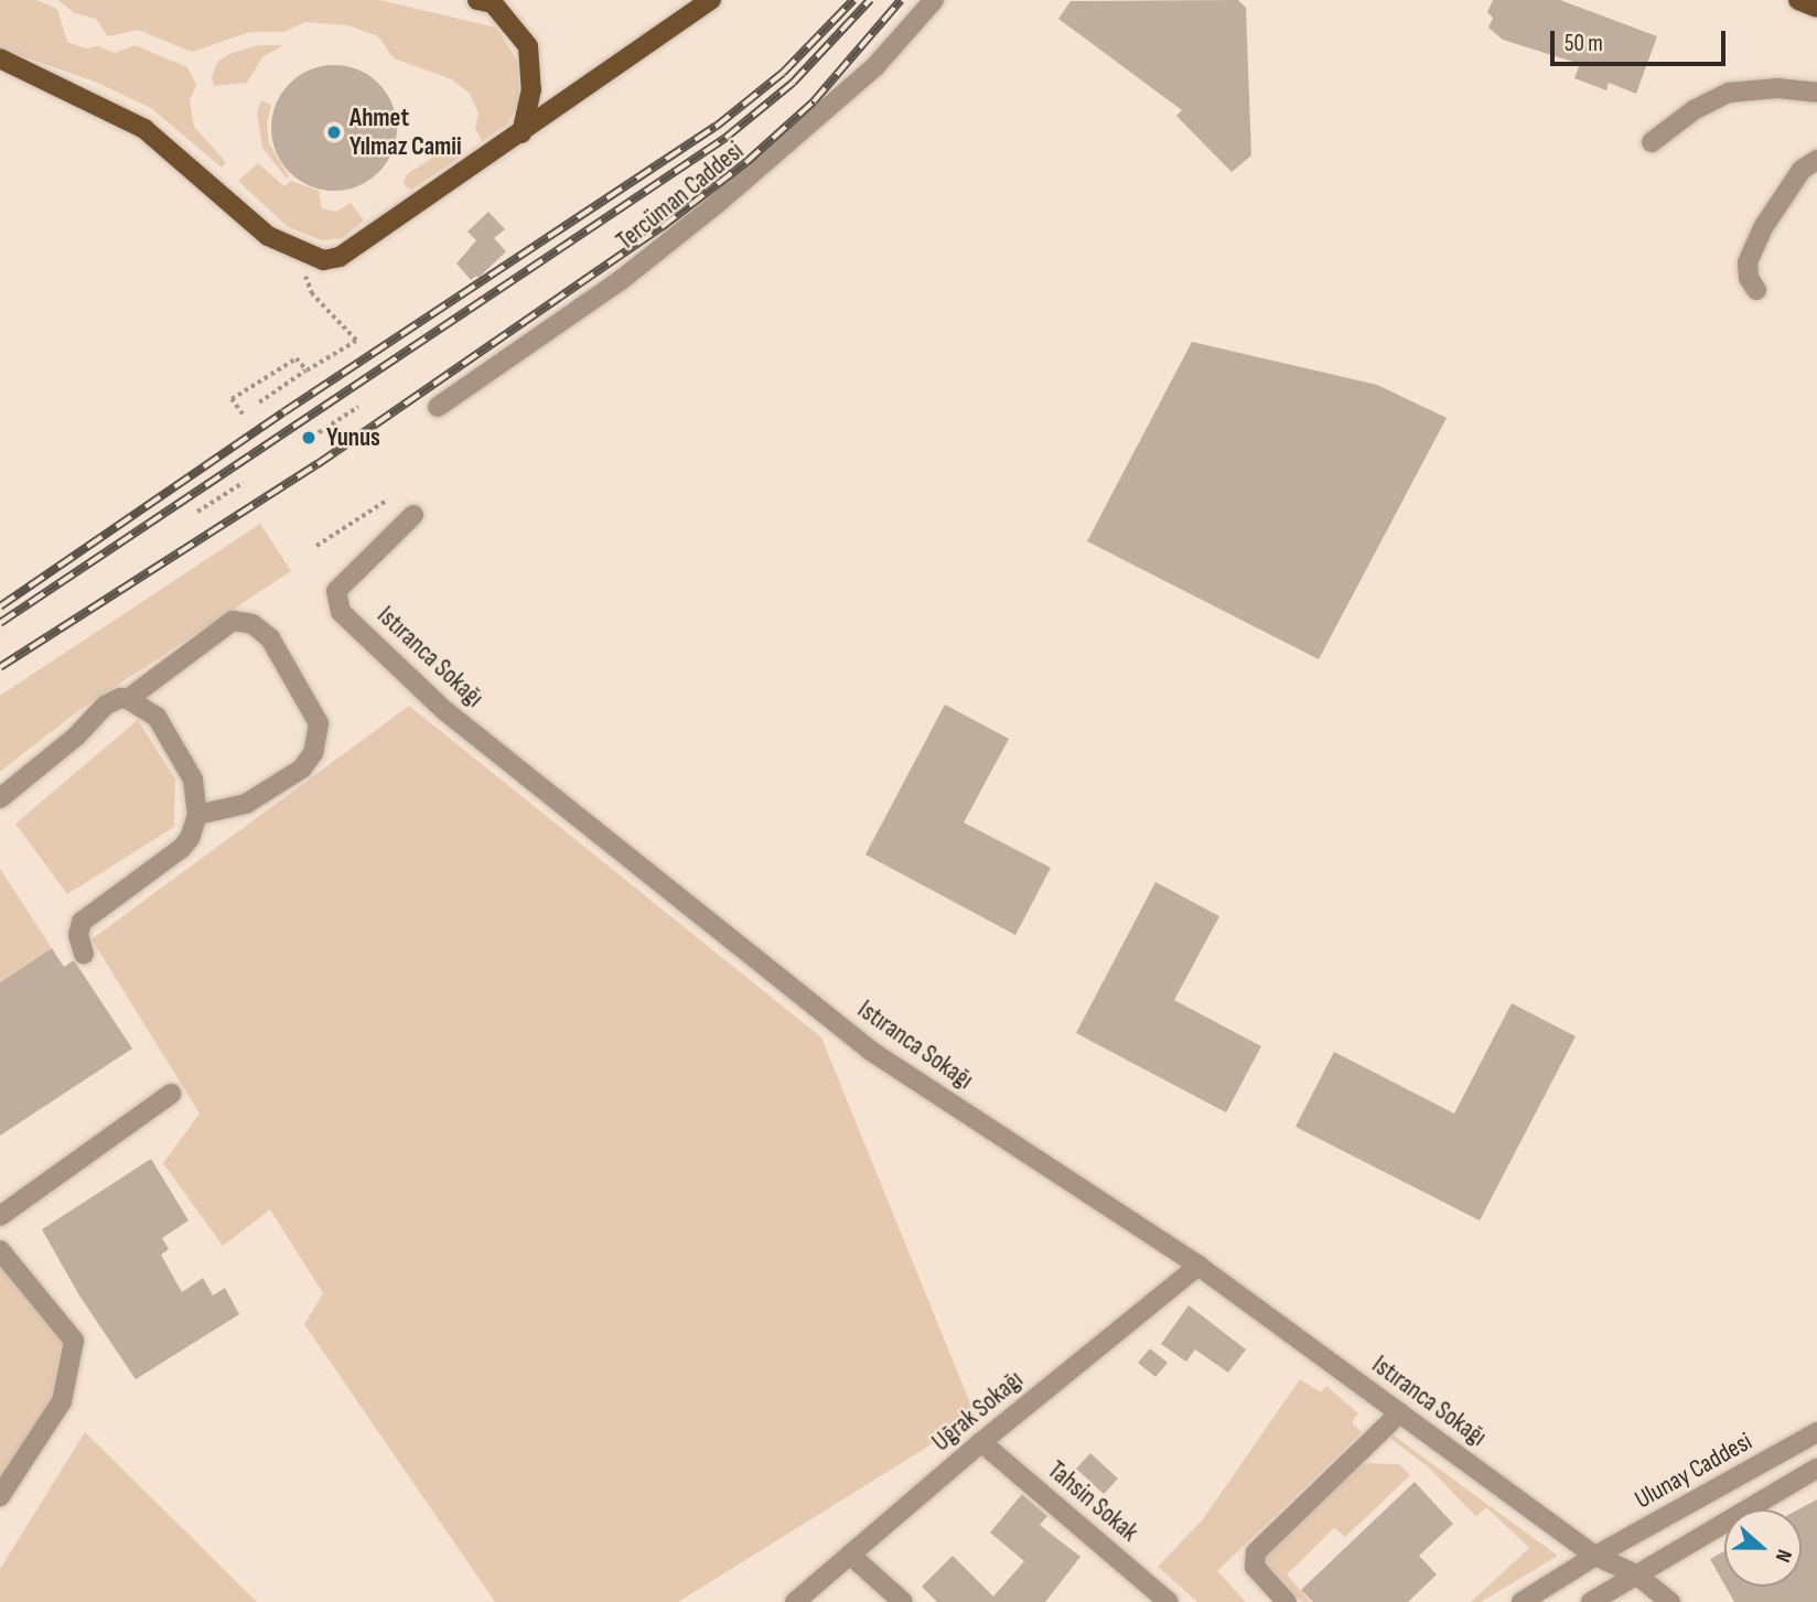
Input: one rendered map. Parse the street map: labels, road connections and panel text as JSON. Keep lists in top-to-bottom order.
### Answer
{
  "streets": {
    "street": [
      "Tercüman Caddesi",
      "Istıranca Sokağı",
      "Uğrak Sokağı",
      "Ulunay Caddesi",
      "Tahsin Sokak"
    ]
  },
  "crossings": [
    ["Istıranca Sokağı", "Uğrak Sokağı"],
    ["Istıranca Sokağı", "Ulunay Caddesi"],
    ["Uğrak Sokağı", "Tahsin Sokak"]
  ],
  "places": ["Ahmet Yılmaz Camii", "Yunus"],
  "scale_bar": "50 m",
  "north": "right"
}
